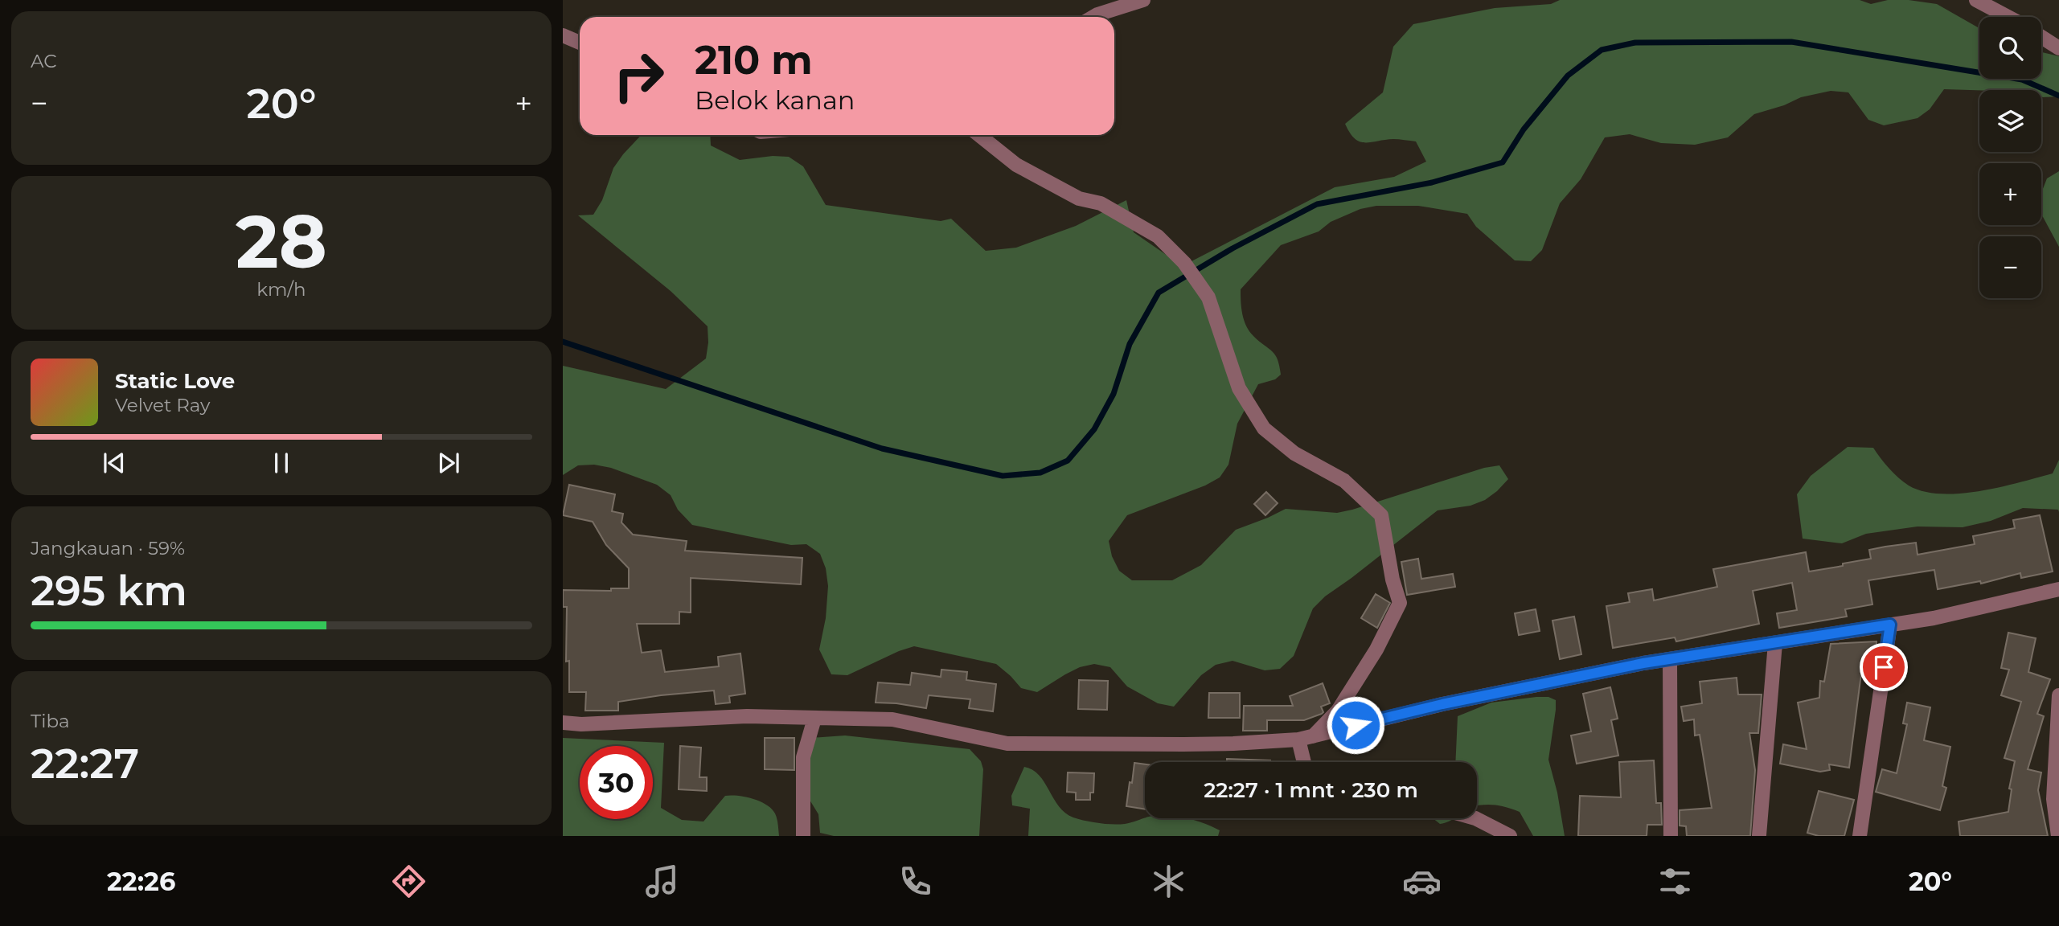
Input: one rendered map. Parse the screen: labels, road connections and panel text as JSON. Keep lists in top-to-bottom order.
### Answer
{
  "page": {
    "tile": [
      "AC",
      ["28", "km/h"],
      ["Jangkauan · 59%", "295 km"],
      ["Tiba", "22:27"]
    ],
    "map_buttons": ["+", "−"],
    "turn": ["210 m", "Belok kanan"],
    "heat": ["−", "20°", "+"],
    "song": ["Static Love", "Velvet Ray"],
    "limit": "30",
    "trip": "22:27 · 1 mnt · 230 m",
    "tabs": ["22:26", "20°"]
  }
}
